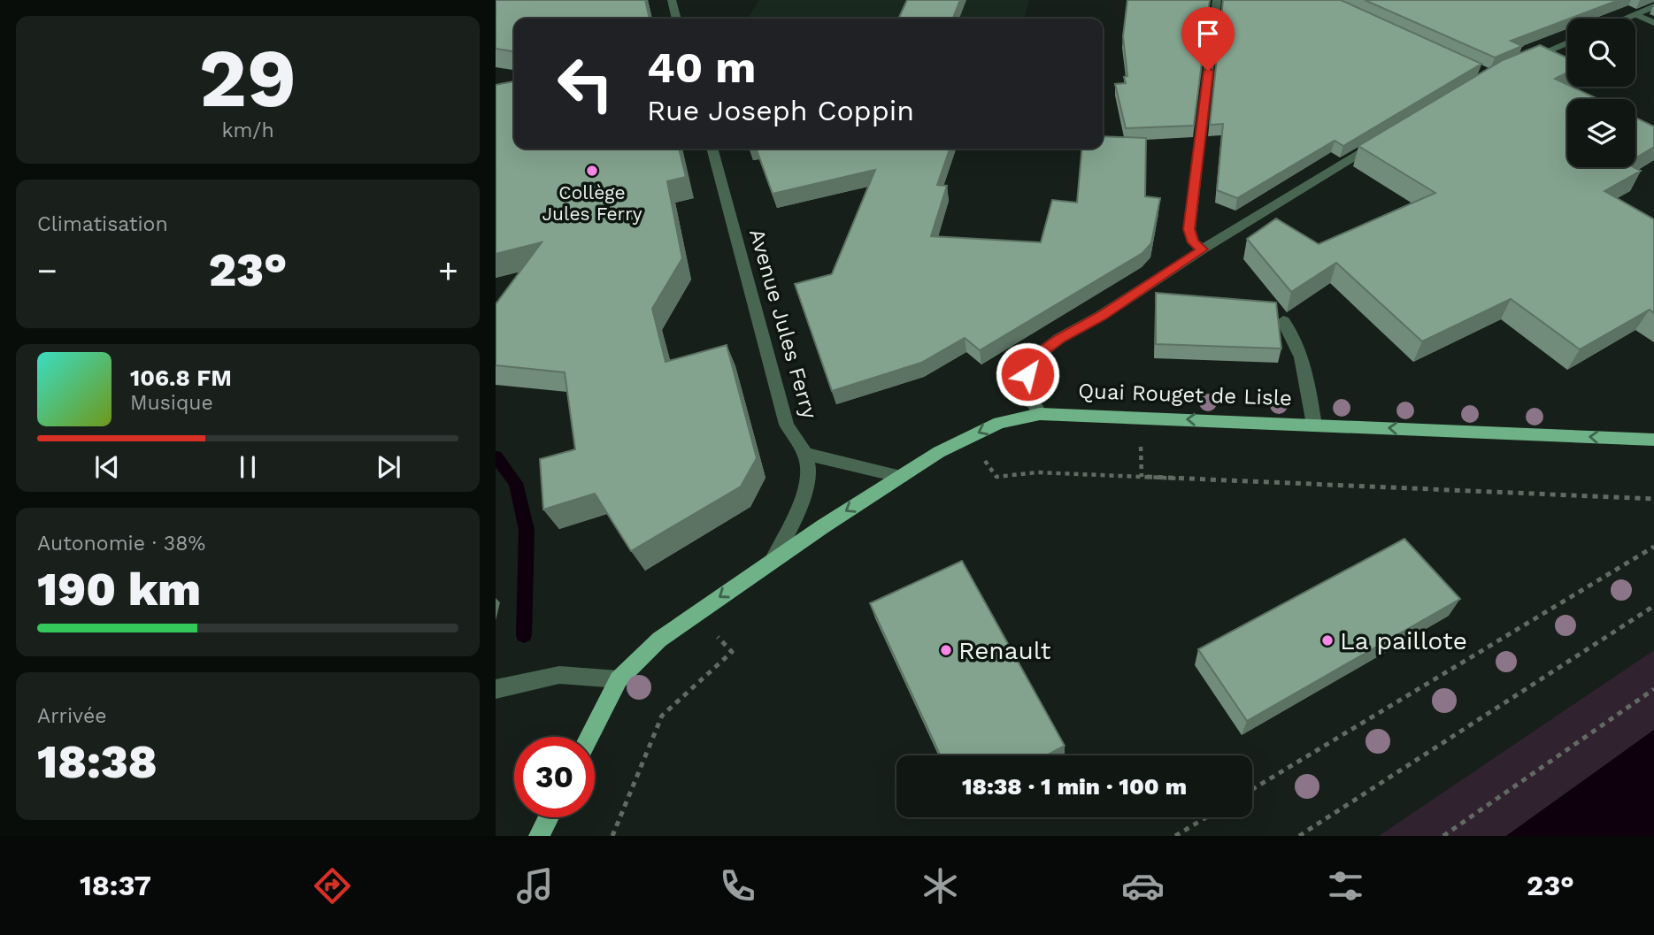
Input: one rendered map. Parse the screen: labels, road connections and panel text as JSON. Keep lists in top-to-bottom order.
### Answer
{
  "streets": {
    "main road": ["Quai Rouget de Lisle"],
    "street": ["Avenue Jules Ferry"]
  },
  "crossings": [
    ["Avenue Jules Ferry", "Quai Rouget de Lisle"]
  ],
  "one_way": ["Quai Rouget de Lisle"],
  "places": ["Collège Jules Ferry", "La paillote", "Renault"],
  "page": {
    "tile": [
      ["29", "km/h"],
      "Climatisation",
      ["Autonomie · 38%", "190 km"],
      ["Arrivée", "18:38"]
    ],
    "turn": ["40 m", "Rue Joseph Coppin"],
    "heat": ["−", "23°", "+"],
    "song": ["106.8 FM", "Musique"],
    "limit": "30",
    "trip": "18:38 · 1 min · 100 m",
    "tabs": ["18:37", "23°"]
  }
}
